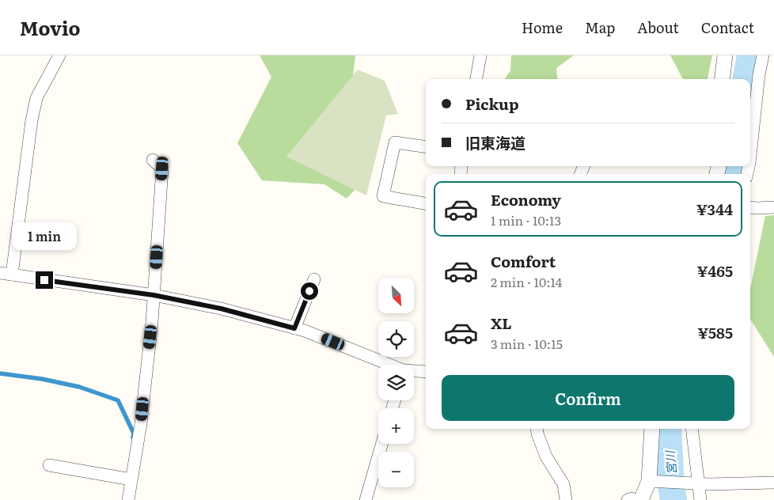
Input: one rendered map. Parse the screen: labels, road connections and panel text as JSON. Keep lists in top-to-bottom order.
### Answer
{
  "water": ["宮川"],
  "north": "bottom right",
  "page": {
    "header": "Movio",
    "nav": [
      "Home",
      "Map",
      "About",
      "Contact"
    ],
    "banner": ["Pickup", "旧東海道"],
    "list": [
      {
        "name": "Economy",
        "note": "1 min · 10:13",
        "value": "¥344"
      },
      {
        "name": "Comfort",
        "note": "2 min · 10:14",
        "value": "¥465"
      },
      {
        "name": "XL",
        "note": "3 min · 10:15",
        "value": "¥585"
      }
    ],
    "bubble": "1 min",
    "map_buttons": ["+", "−"],
    "buttons": "Confirm"
  }
}
